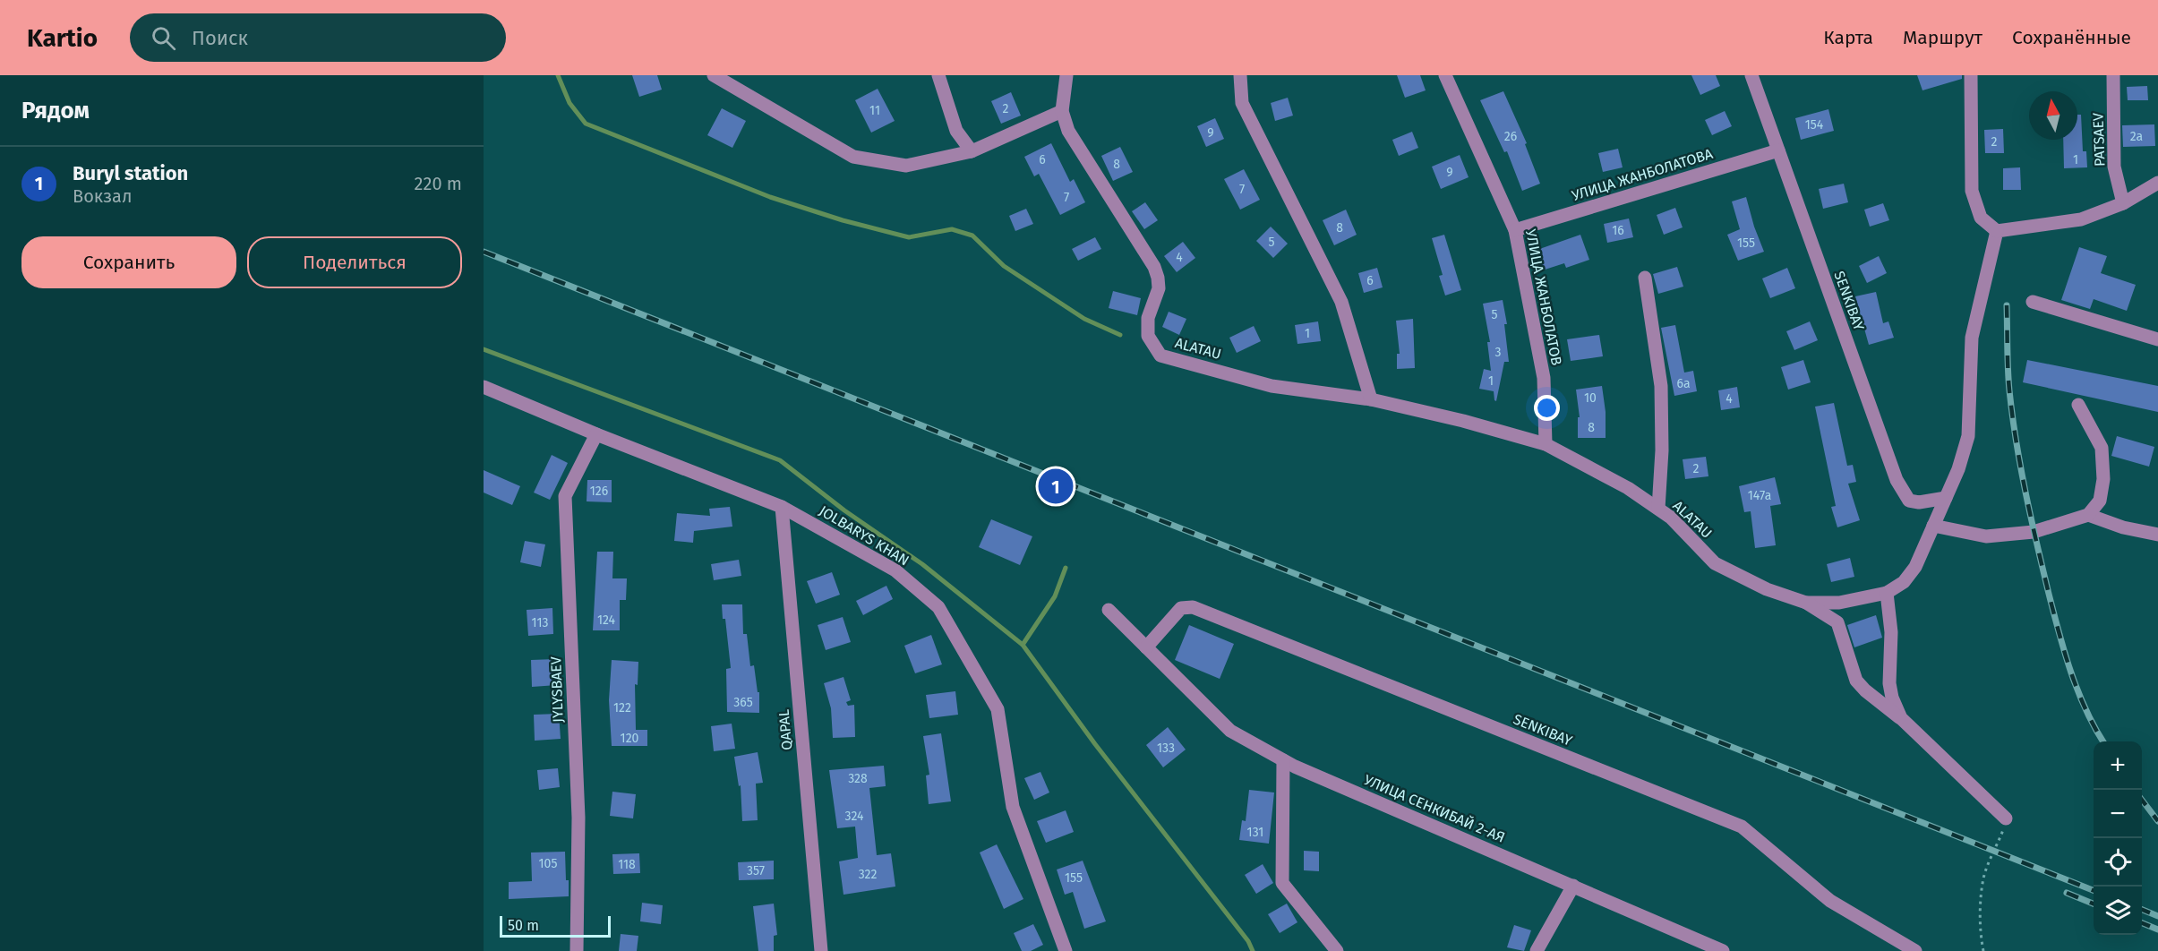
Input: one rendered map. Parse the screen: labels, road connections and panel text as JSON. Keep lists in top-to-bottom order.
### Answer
{
  "streets": {
    "street": [
      "PATSAEV",
      "УЛИЦА ЖАНБОЛАТОВА",
      "УЛИЦА ЖАНБОЛАТОВ",
      "SENKIBAY",
      "ALATAU",
      "JOLBARYS KHAN",
      "JYLYSBAEV",
      "QAPAL",
      "УЛИЦА СЕНКИБАЙ 2-АЯ"
    ]
  },
  "crossings": [
    ["УЛИЦА ЖАНБОЛАТОВА", "УЛИЦА ЖАНБОЛАТОВ"],
    ["УЛИЦА ЖАНБОЛАТОВА", "SENKIBAY"],
    ["УЛИЦА ЖАНБОЛАТОВ", "ALATAU"],
    ["SENKIBAY", "ALATAU"],
    ["SENKIBAY", "УЛИЦА СЕНКИБАЙ 2-АЯ"],
    ["JOLBARYS KHAN", "JYLYSBAEV"],
    ["JOLBARYS KHAN", "QAPAL"]
  ],
  "house_numbers": [
    "2",
    "11",
    "154",
    "9",
    "26",
    "2а",
    "2",
    "6",
    "1",
    "8",
    "9",
    "7",
    "7",
    "8",
    "16",
    "5",
    "155",
    "4",
    "6",
    "5",
    "1",
    "3",
    "1",
    "6а",
    "10",
    "4",
    "8",
    "2",
    "126",
    "147а",
    "124",
    "113",
    "365",
    "122",
    "120",
    "133",
    "328",
    "324",
    "131",
    "105",
    "118",
    "357",
    "322",
    "155"
  ],
  "scale_bar": "50 m",
  "north": "top",
  "page": {
    "header": "Kartio",
    "search": "Поиск",
    "nav": ["Карта", "Маршрут", "Сохранённые"],
    "heading": "Рядом",
    "list": [
      {
        "mark": "1",
        "name": "Buryl station",
        "note": "Вокзал",
        "value": "220 m"
      }
    ],
    "buttons": ["Сохранить", "Поделиться"],
    "pins": "1",
    "map_buttons": ["+", "−"],
    "scale": "50 m"
  }
}
